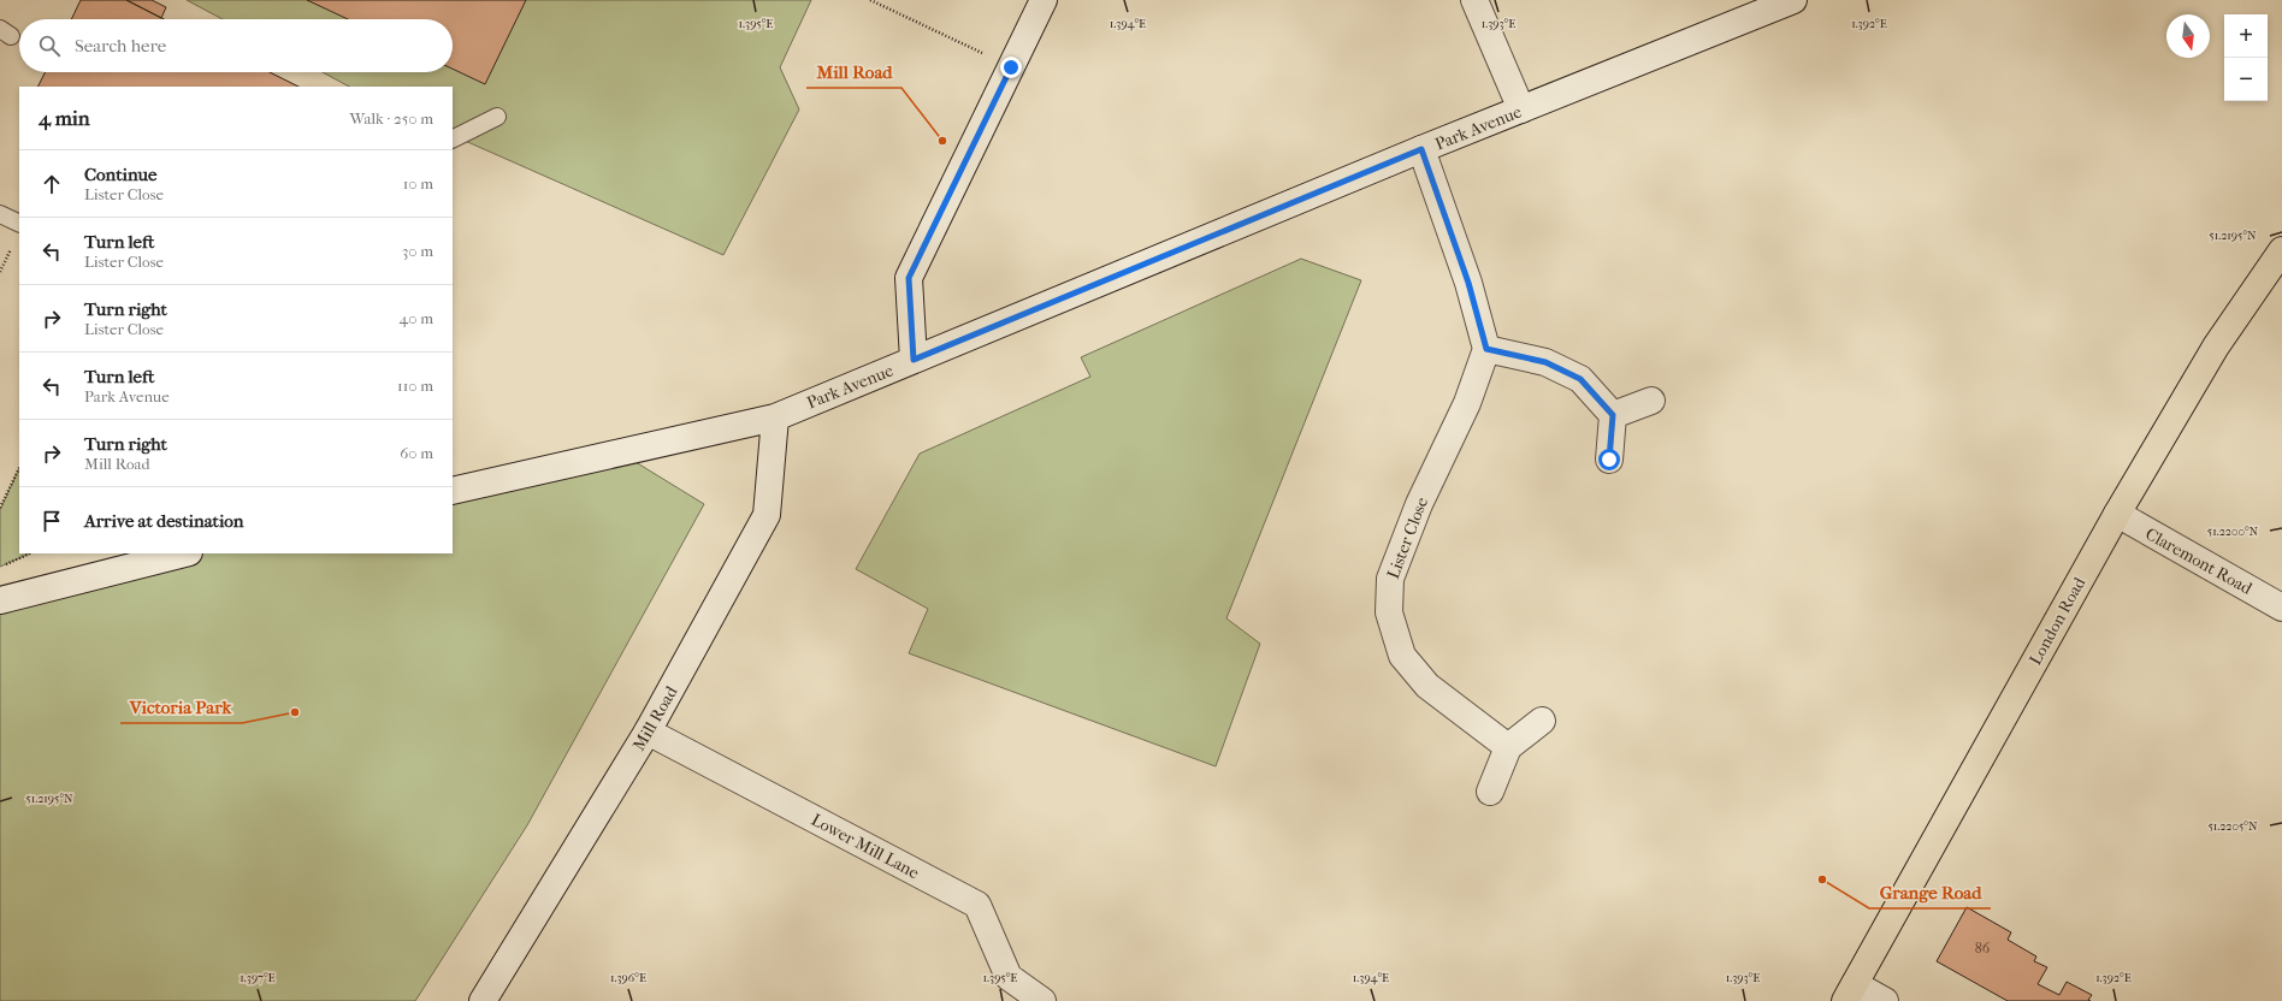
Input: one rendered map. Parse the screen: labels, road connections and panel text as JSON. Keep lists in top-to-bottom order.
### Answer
{
  "streets": {
    "main road": ["London Road"],
    "street": [
      "Park Avenue",
      "Lister Close",
      "Claremont Road",
      "Mill Road",
      "Lower Mill Lane"
    ]
  },
  "crossings": [
    ["Park Avenue", "Mill Road"],
    ["Claremont Road", "London Road"],
    ["Mill Road", "Lower Mill Lane"]
  ],
  "places": ["Mill Road", "Victoria Park", "Grange Road"],
  "house_numbers": ["86"],
  "north": "bottom",
  "page": {
    "map_buttons": ["+", "−"],
    "search": "Search here",
    "heading": ["4 min", "Walk · 250 m"],
    "list": [
      ["Continue", "Lister Close", "10 m"],
      ["Turn left", "Lister Close", "30 m"],
      ["Turn right", "Lister Close", "40 m"],
      ["Turn left", "Park Avenue", "110 m"],
      ["Turn right", "Mill Road", "60 m"],
      "Arrive at destination"
    ]
  },
  "coordinates": [
    "1.395°E",
    "1.394°E",
    "1.393°E",
    "1.392°E",
    "51.2195°N",
    "51.2200°N",
    "51.2205°N",
    "1.397°E",
    "1.396°E"
  ]
}
